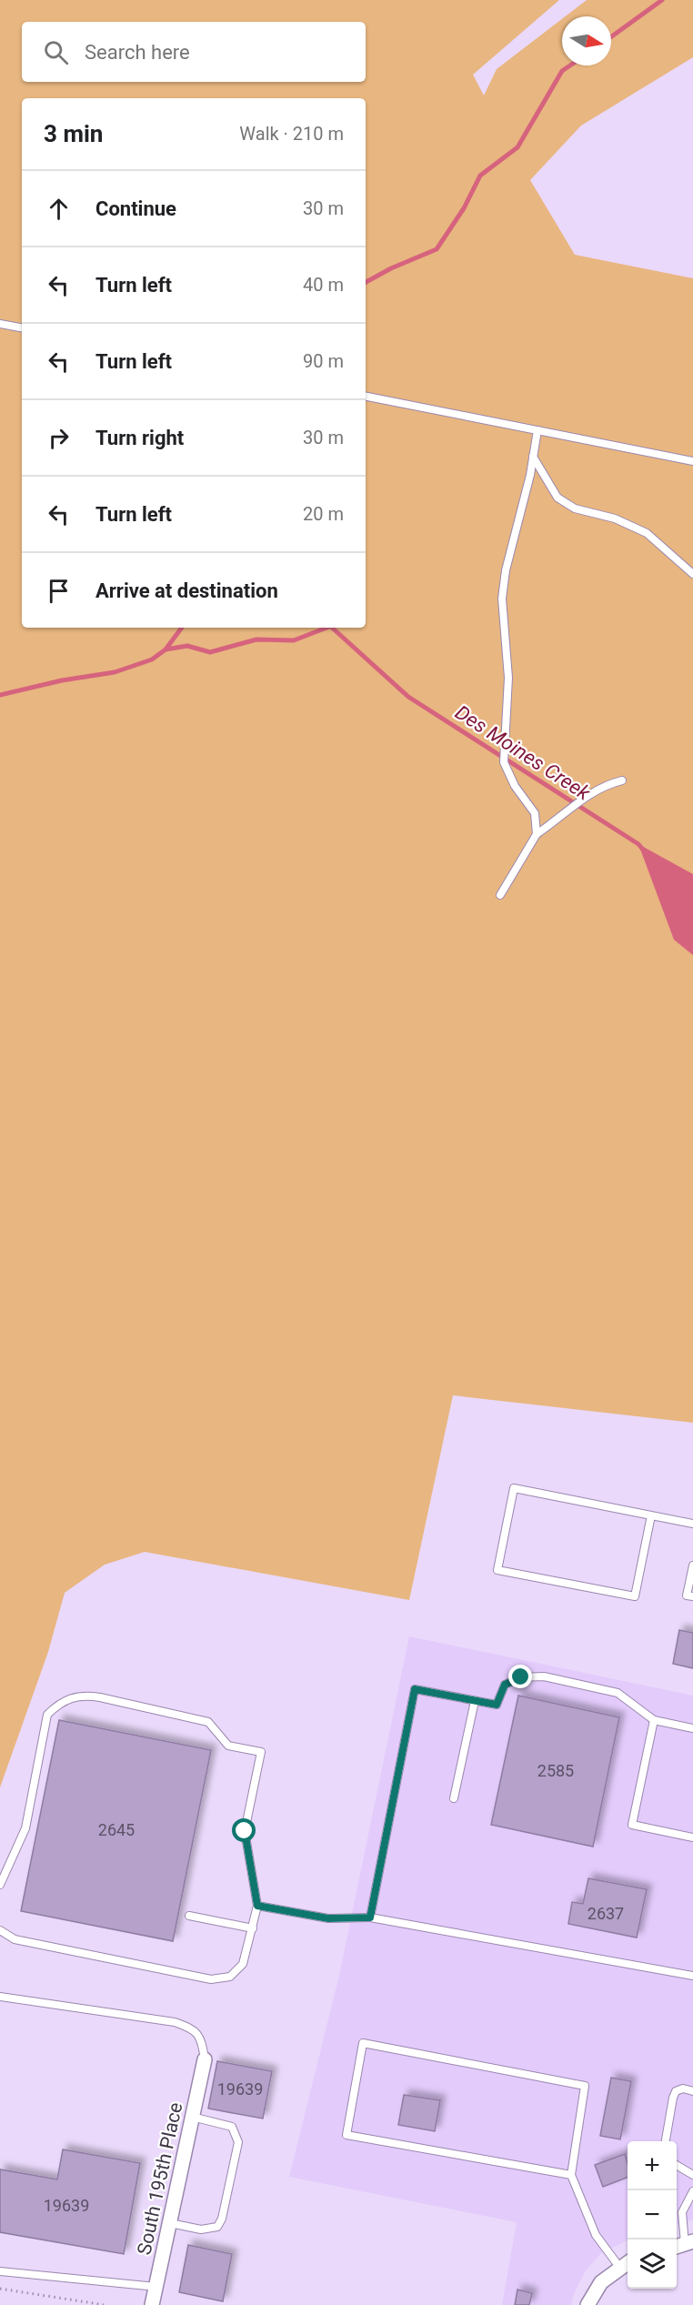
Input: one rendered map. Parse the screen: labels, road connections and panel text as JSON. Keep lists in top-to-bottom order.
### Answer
{
  "streets": {
    "street": ["South 195th Place"]
  },
  "water": ["Des Moines Creek"],
  "house_numbers": [
    "2585",
    "2645",
    "2637",
    "19639",
    "19639"
  ],
  "north": "right",
  "page": {
    "search": "Search here",
    "heading": ["3 min", "Walk · 210 m"],
    "list": [
      ["Continue", "30 m"],
      ["Turn left", "40 m"],
      ["Turn left", "90 m"],
      ["Turn right", "30 m"],
      ["Turn left", "20 m"],
      "Arrive at destination"
    ],
    "map_buttons": ["+", "−"]
  }
}
